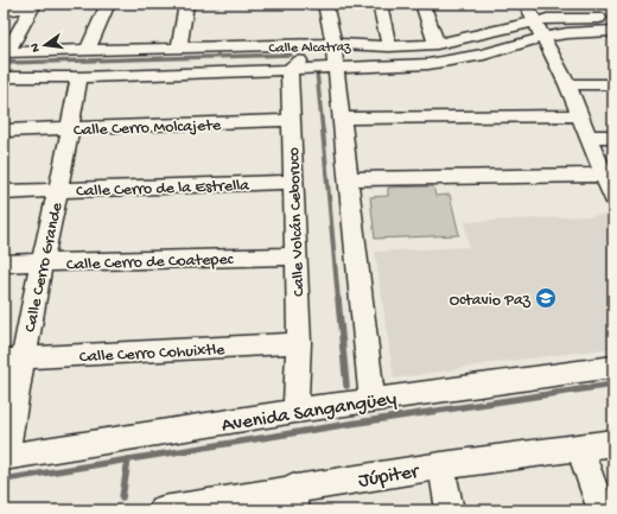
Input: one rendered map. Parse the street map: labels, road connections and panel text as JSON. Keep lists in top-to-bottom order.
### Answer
{
  "streets": {
    "street": [
      "Calle Alcatraz",
      "Calle Cerro Molcajete",
      "Calle Cerro de la Estrella",
      "Calle Volcán Ceboruco",
      "Calle Cerro de Coatepec",
      "Calle Cerro Grande",
      "Calle Cerro Cohuixtle",
      "Avenida Sangangüey",
      "Júpiter"
    ]
  },
  "crossings": [
    ["Calle Cerro Molcajete", "Calle Volcán Ceboruco"],
    ["Calle Cerro Molcajete", "Calle Cerro Grande"],
    ["Calle Cerro de la Estrella", "Calle Volcán Ceboruco"],
    ["Calle Cerro de la Estrella", "Calle Cerro Grande"],
    ["Calle Volcán Ceboruco", "Calle Cerro de Coatepec"],
    ["Calle Volcán Ceboruco", "Calle Cerro Cohuixtle"],
    ["Calle Volcán Ceboruco", "Avenida Sangangüey"],
    ["Calle Cerro de Coatepec", "Calle Cerro Grande"],
    ["Calle Cerro Grande", "Calle Cerro Cohuixtle"],
    ["Calle Cerro Grande", "Avenida Sangangüey"]
  ],
  "places": {
    "school or university": ["Octavio Paz"]
  },
  "north": "left"
}
